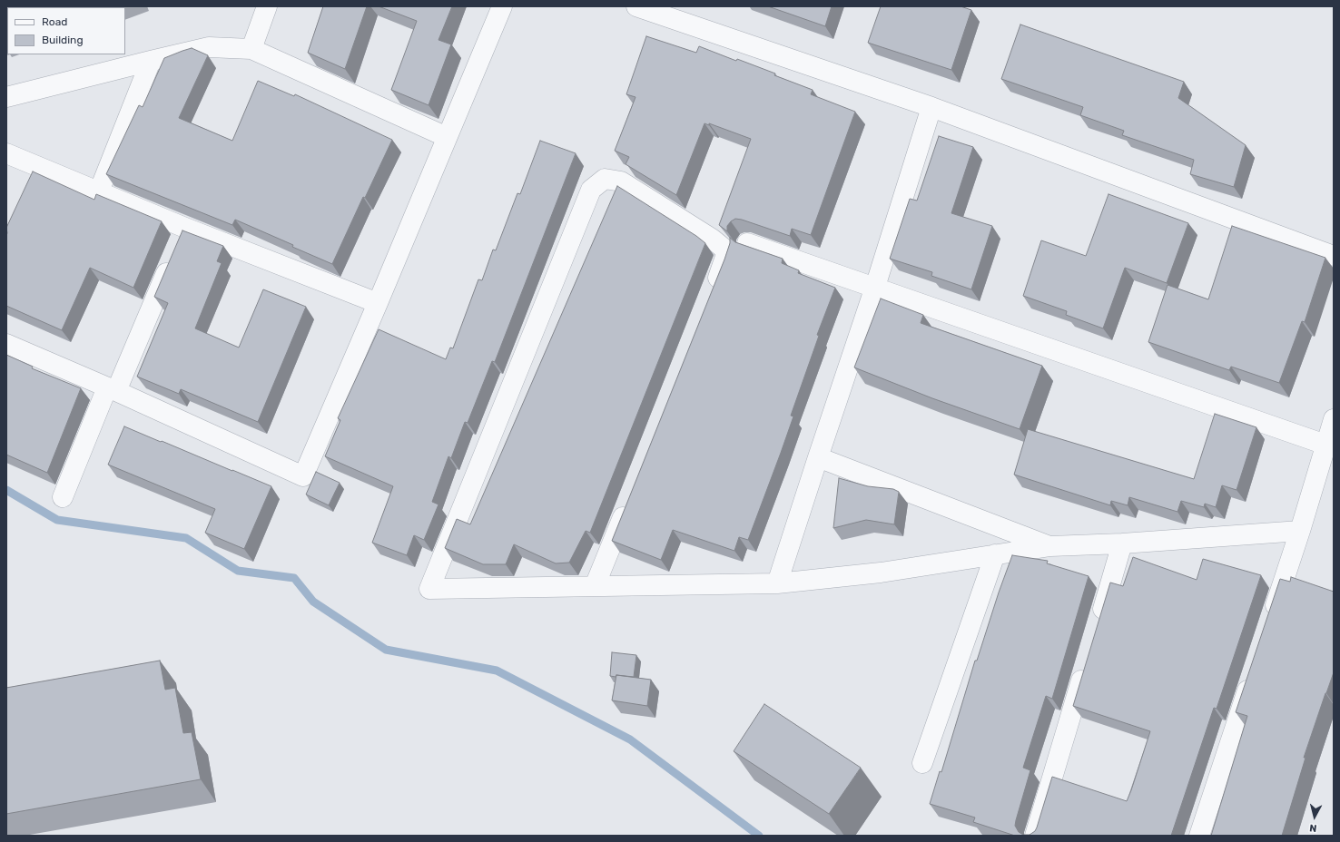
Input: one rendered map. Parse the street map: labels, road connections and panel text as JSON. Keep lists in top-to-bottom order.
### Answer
{
  "legend": ["Road", "Building"],
  "north": "bottom"
}
